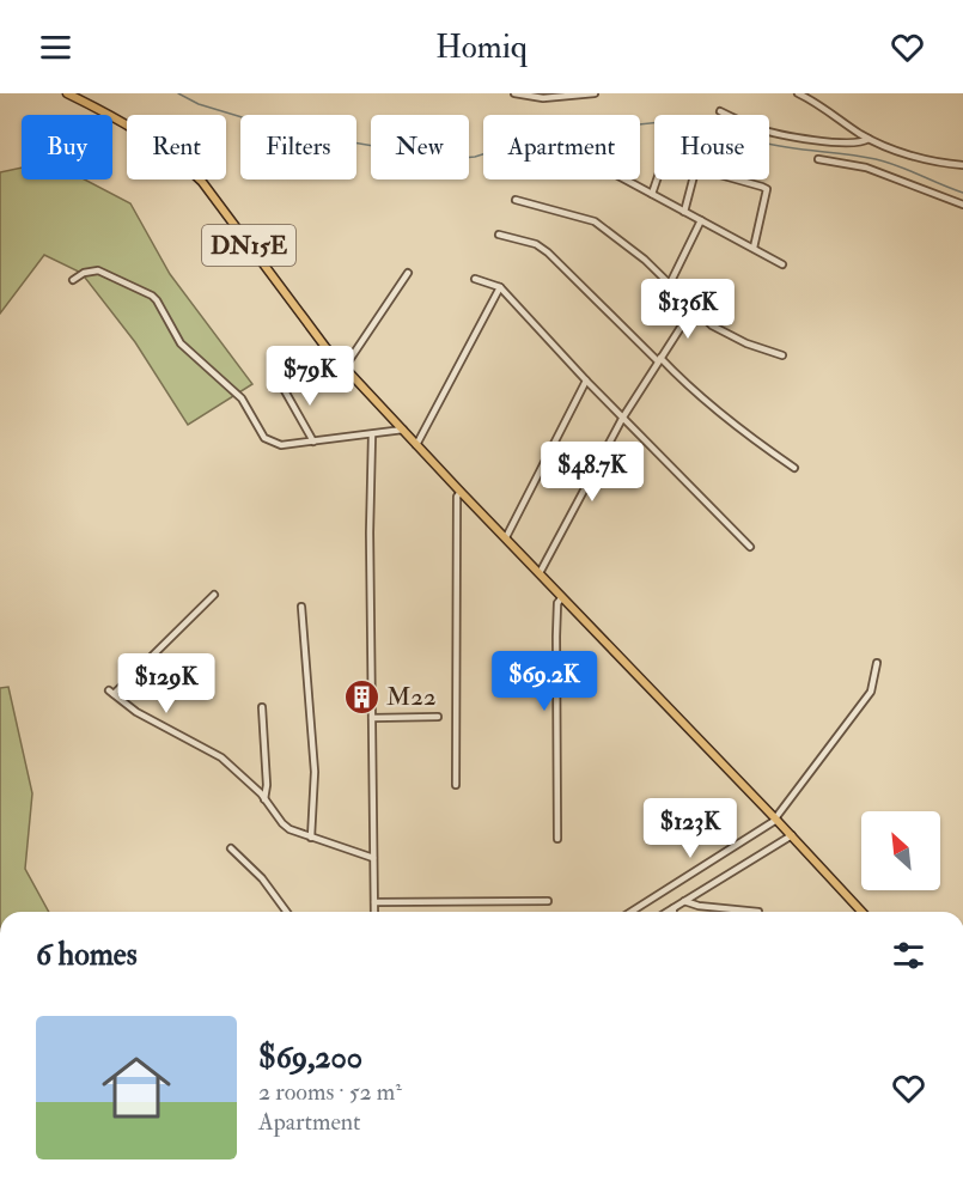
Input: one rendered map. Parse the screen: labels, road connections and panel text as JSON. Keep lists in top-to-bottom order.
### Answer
{
  "streets": {
    "main road": ["DN15E"]
  },
  "places": {
    "building": ["M22"]
  },
  "north": "top left",
  "page": {
    "header": "Homiq",
    "chip": [
      "Buy",
      "Rent",
      "Filters",
      "New",
      "Apartment",
      "House"
    ],
    "price": [
      "$136K",
      "$79K",
      "$48.7K",
      "$69.2K",
      "$129K",
      "$123K"
    ],
    "heading": "6 homes",
    "list": [
      {
        "name": "$69,200",
        "note": "2 rooms · 52 m² · Apartment"
      }
    ]
  }
}
